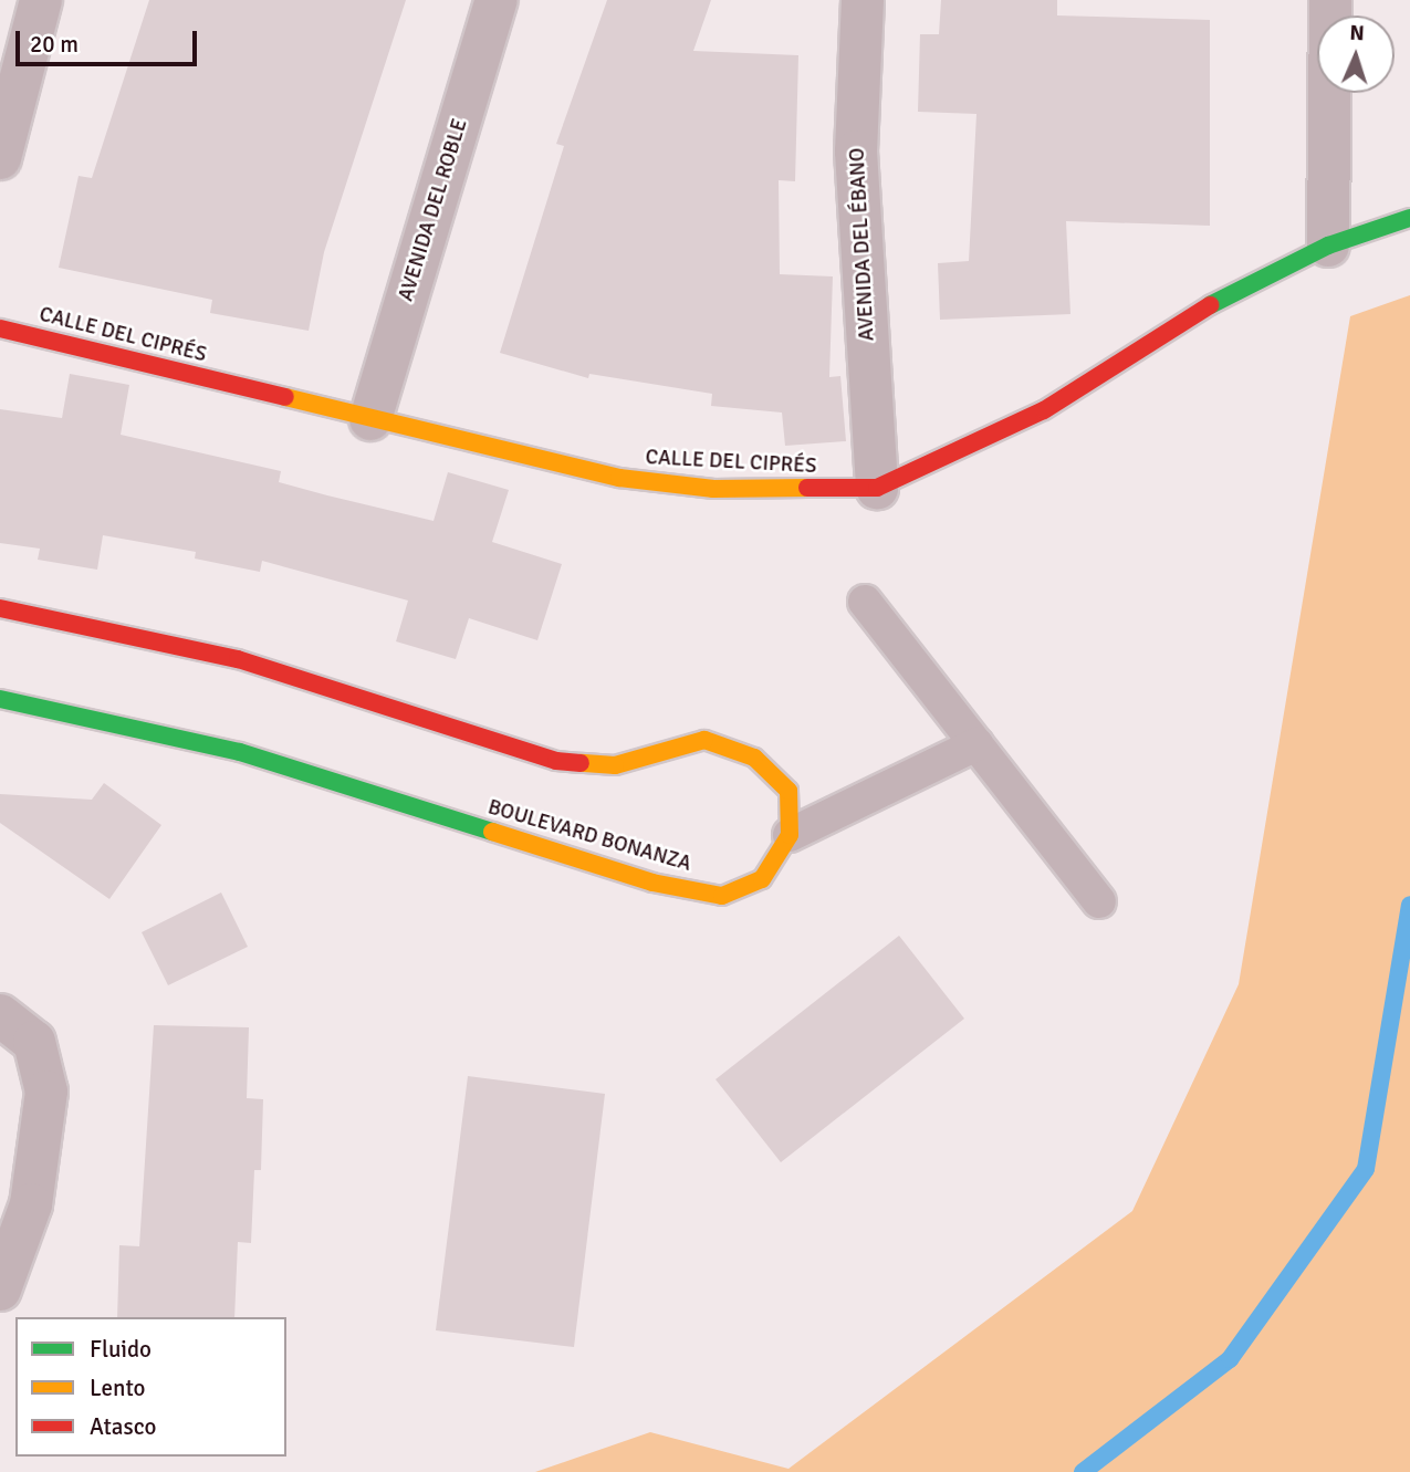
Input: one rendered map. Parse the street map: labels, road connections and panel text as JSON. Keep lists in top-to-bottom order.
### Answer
{
  "streets": {
    "street": [
      "AVENIDA DEL ROBLE",
      "AVENIDA DEL ÉBANO",
      "CALLE DEL CIPRÉS",
      "BOULEVARD BONANZA"
    ]
  },
  "crossings": [
    ["AVENIDA DEL ROBLE", "CALLE DEL CIPRÉS"],
    ["AVENIDA DEL ÉBANO", "CALLE DEL CIPRÉS"]
  ],
  "legend": ["Fluido", "Lento", "Atasco"],
  "scale_bar": "20 m",
  "north": "top"
}
